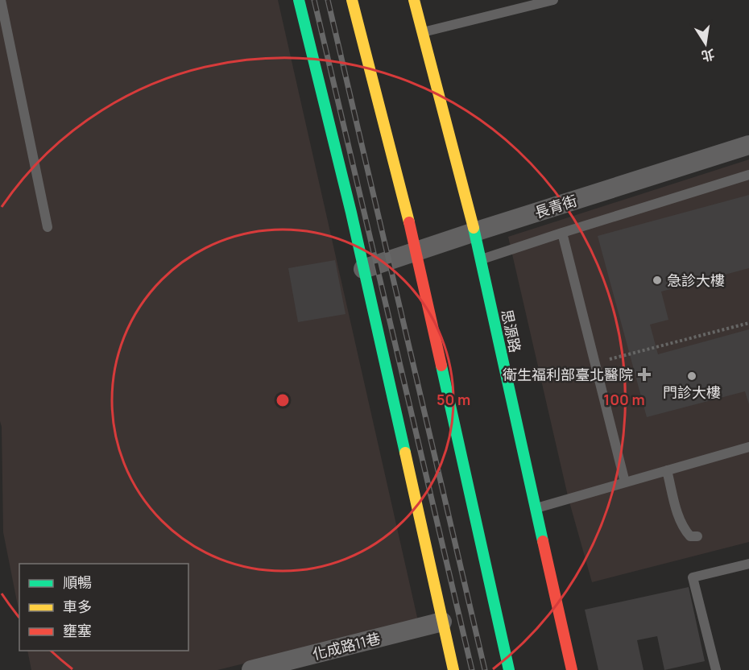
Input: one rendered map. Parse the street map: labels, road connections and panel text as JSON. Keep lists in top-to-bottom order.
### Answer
{
  "streets": {
    "main road": ["思源路"],
    "street": ["長青街", "化成路11巷"]
  },
  "crossings": [
    ["長青街", "思源路"]
  ],
  "places": {
    "other": ["急診大樓", "門診大樓"],
    "health": ["衛生福利部臺北醫院"]
  },
  "legend": ["順暢", "車多", "壅塞"],
  "north": "bottom",
  "rings": ["50 m", "100 m"]
}
